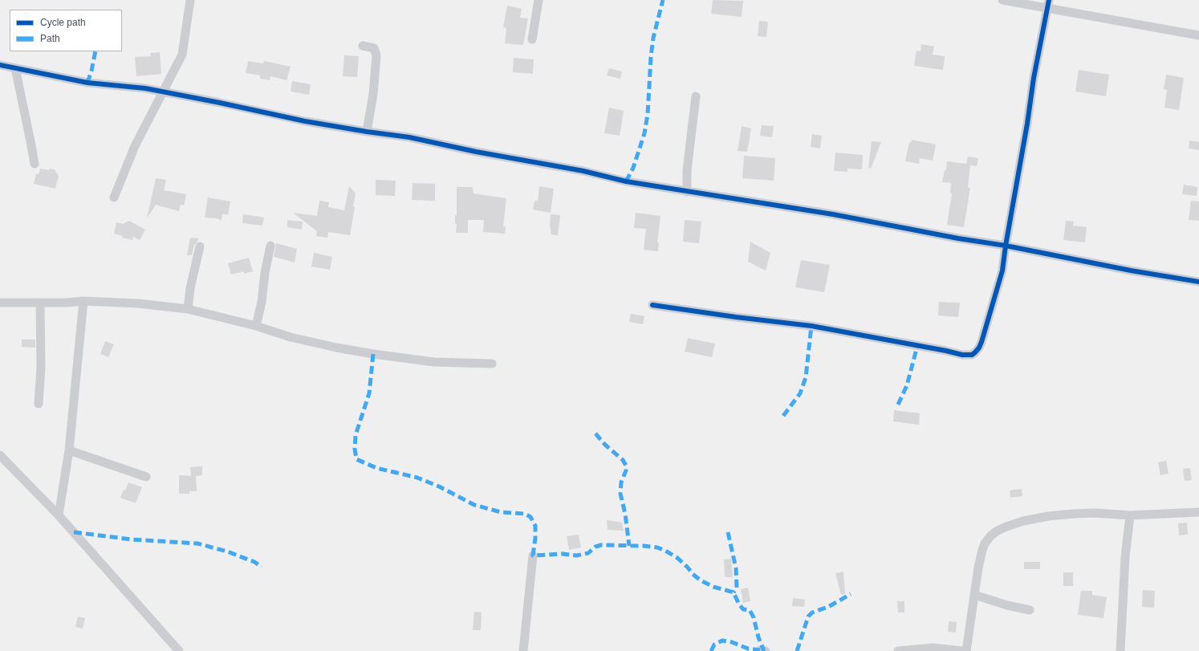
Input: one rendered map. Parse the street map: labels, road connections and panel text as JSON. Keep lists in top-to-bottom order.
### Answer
{
  "legend": ["Cycle path", "Path"]
}
